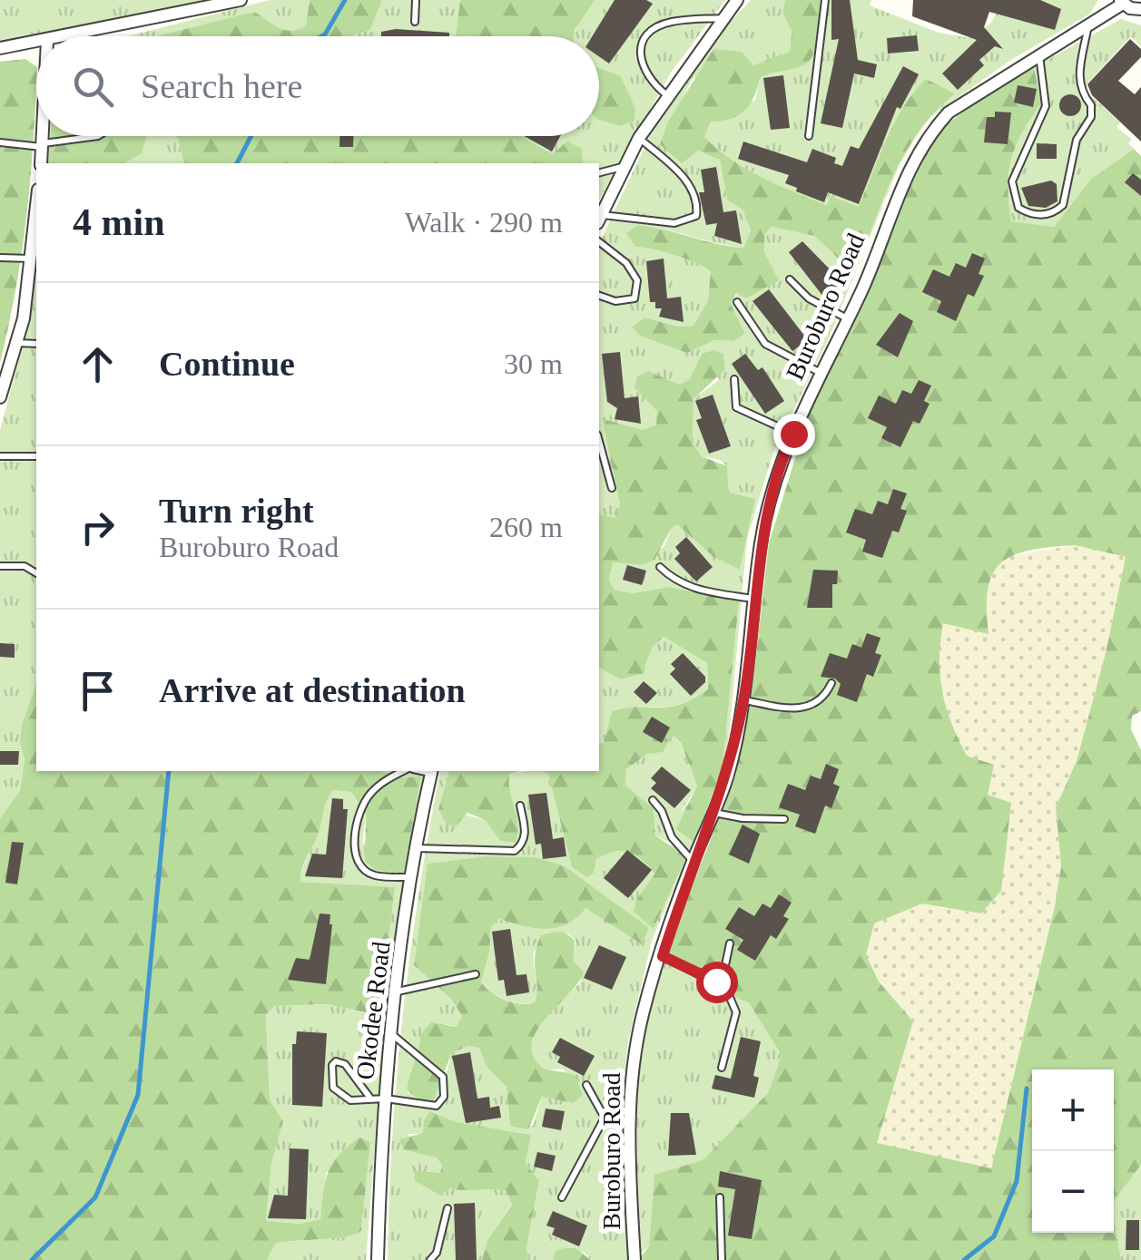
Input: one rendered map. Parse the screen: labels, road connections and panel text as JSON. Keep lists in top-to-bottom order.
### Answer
{
  "streets": {
    "street": ["Buroburo Road", "Okodee Road"]
  },
  "page": {
    "search": "Search here",
    "heading": ["4 min", "Walk · 290 m"],
    "list": [
      ["Continue", "30 m"],
      ["Turn right", "Buroburo Road", "260 m"],
      "Arrive at destination"
    ],
    "map_buttons": ["+", "−"]
  }
}
